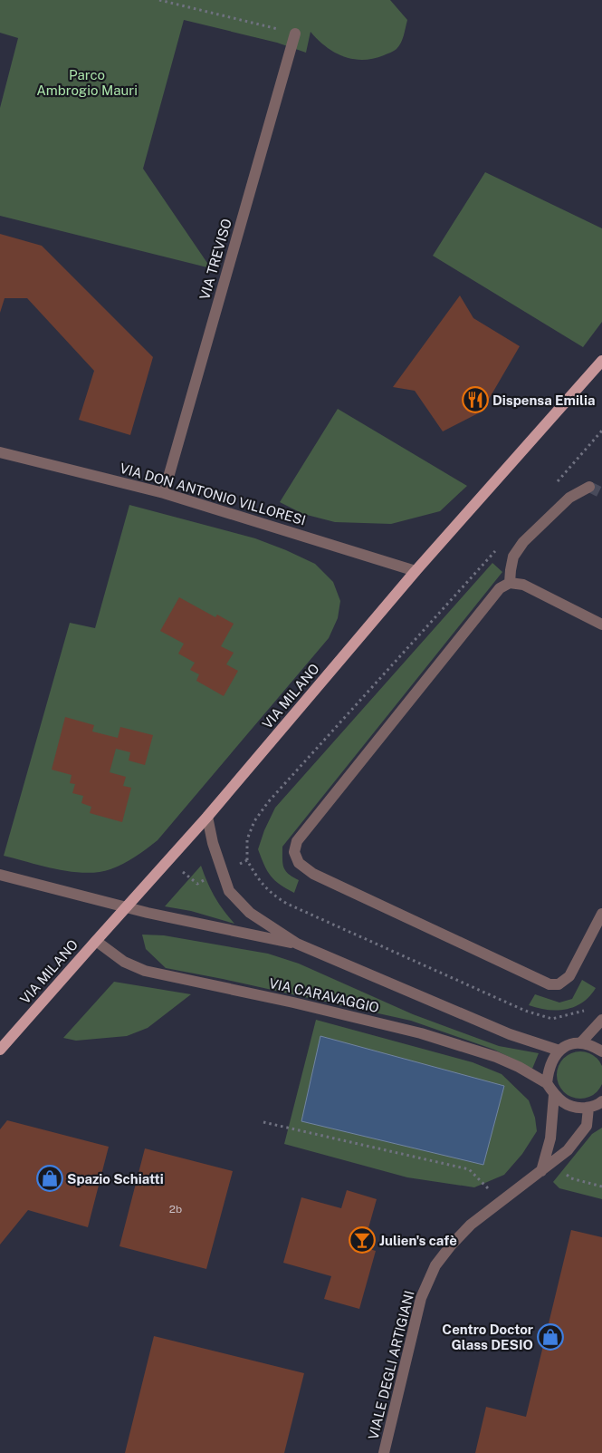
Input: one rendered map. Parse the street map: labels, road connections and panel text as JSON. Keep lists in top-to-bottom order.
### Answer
{
  "streets": {
    "main road": ["VIA MILANO"],
    "street": [
      "VIA TREVISO",
      "VIA DON ANTONIO VILLORESI",
      "VIA CARAVAGGIO",
      "VIALE DEGLI ARTIGIANI"
    ]
  },
  "crossings": [
    ["VIA TREVISO", "VIA DON ANTONIO VILLORESI"],
    ["VIA DON ANTONIO VILLORESI", "VIA MILANO"],
    ["VIA MILANO", "VIA CARAVAGGIO"]
  ],
  "parks": ["Parco Ambrogio Mauri"],
  "places": {
    "restaurant": ["Dispensa Emilia"],
    "shop": ["Spazio Schiatti", "Centro Doctor Glass DESIO"],
    "bar": ["Julien's cafè"]
  },
  "house_numbers": ["2b"]
}
